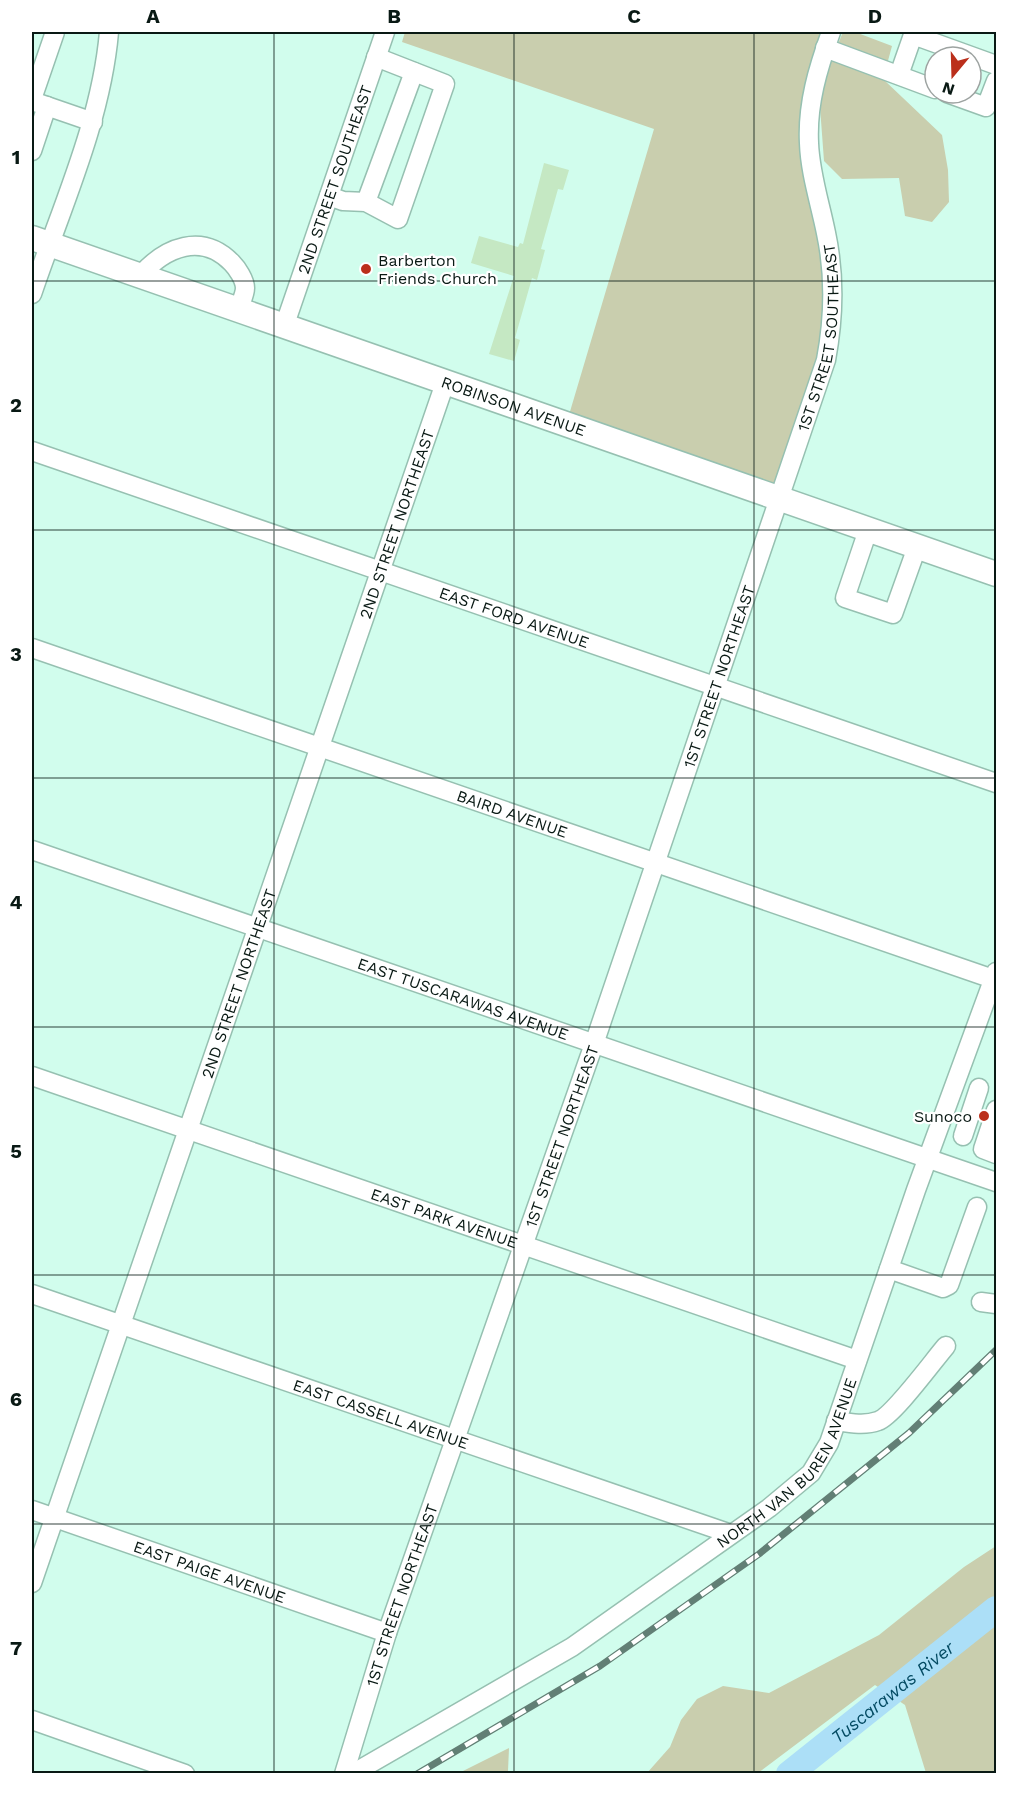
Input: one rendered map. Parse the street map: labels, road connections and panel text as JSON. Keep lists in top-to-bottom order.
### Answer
{
  "streets": {
    "main road": ["ROBINSON AVENUE"],
    "street": [
      "2ND STREET SOUTHEAST",
      "1ST STREET SOUTHEAST",
      "2ND STREET NORTHEAST",
      "EAST FORD AVENUE",
      "1ST STREET NORTHEAST",
      "BAIRD AVENUE",
      "EAST TUSCARAWAS AVENUE",
      "EAST PARK AVENUE",
      "EAST CASSELL AVENUE",
      "NORTH VAN BUREN AVENUE",
      "EAST PAIGE AVENUE"
    ]
  },
  "crossings": [
    ["2ND STREET SOUTHEAST", "ROBINSON AVENUE"],
    ["1ST STREET SOUTHEAST", "ROBINSON AVENUE"],
    ["1ST STREET SOUTHEAST", "1ST STREET NORTHEAST"],
    ["ROBINSON AVENUE", "2ND STREET NORTHEAST"],
    ["ROBINSON AVENUE", "1ST STREET NORTHEAST"],
    ["2ND STREET NORTHEAST", "EAST FORD AVENUE"],
    ["2ND STREET NORTHEAST", "BAIRD AVENUE"],
    ["2ND STREET NORTHEAST", "EAST TUSCARAWAS AVENUE"],
    ["2ND STREET NORTHEAST", "EAST PARK AVENUE"],
    ["2ND STREET NORTHEAST", "EAST CASSELL AVENUE"],
    ["2ND STREET NORTHEAST", "EAST PAIGE AVENUE"],
    ["EAST FORD AVENUE", "1ST STREET NORTHEAST"],
    ["1ST STREET NORTHEAST", "BAIRD AVENUE"],
    ["1ST STREET NORTHEAST", "EAST TUSCARAWAS AVENUE"],
    ["1ST STREET NORTHEAST", "EAST PARK AVENUE"],
    ["1ST STREET NORTHEAST", "EAST CASSELL AVENUE"],
    ["1ST STREET NORTHEAST", "EAST PAIGE AVENUE"],
    ["BAIRD AVENUE", "NORTH VAN BUREN AVENUE"],
    ["EAST TUSCARAWAS AVENUE", "NORTH VAN BUREN AVENUE"],
    ["EAST PARK AVENUE", "NORTH VAN BUREN AVENUE"],
    ["EAST CASSELL AVENUE", "NORTH VAN BUREN AVENUE"]
  ],
  "water": ["Tuscarawas River"],
  "places": ["Barberton Friends Church", "Sunoco"],
  "north": "bottom",
  "grid": {
    "columns": [
      "A",
      "B",
      "C",
      "D"
    ],
    "rows": [
      "1",
      "2",
      "3",
      "4",
      "5",
      "6",
      "7"
    ]
  }
}
